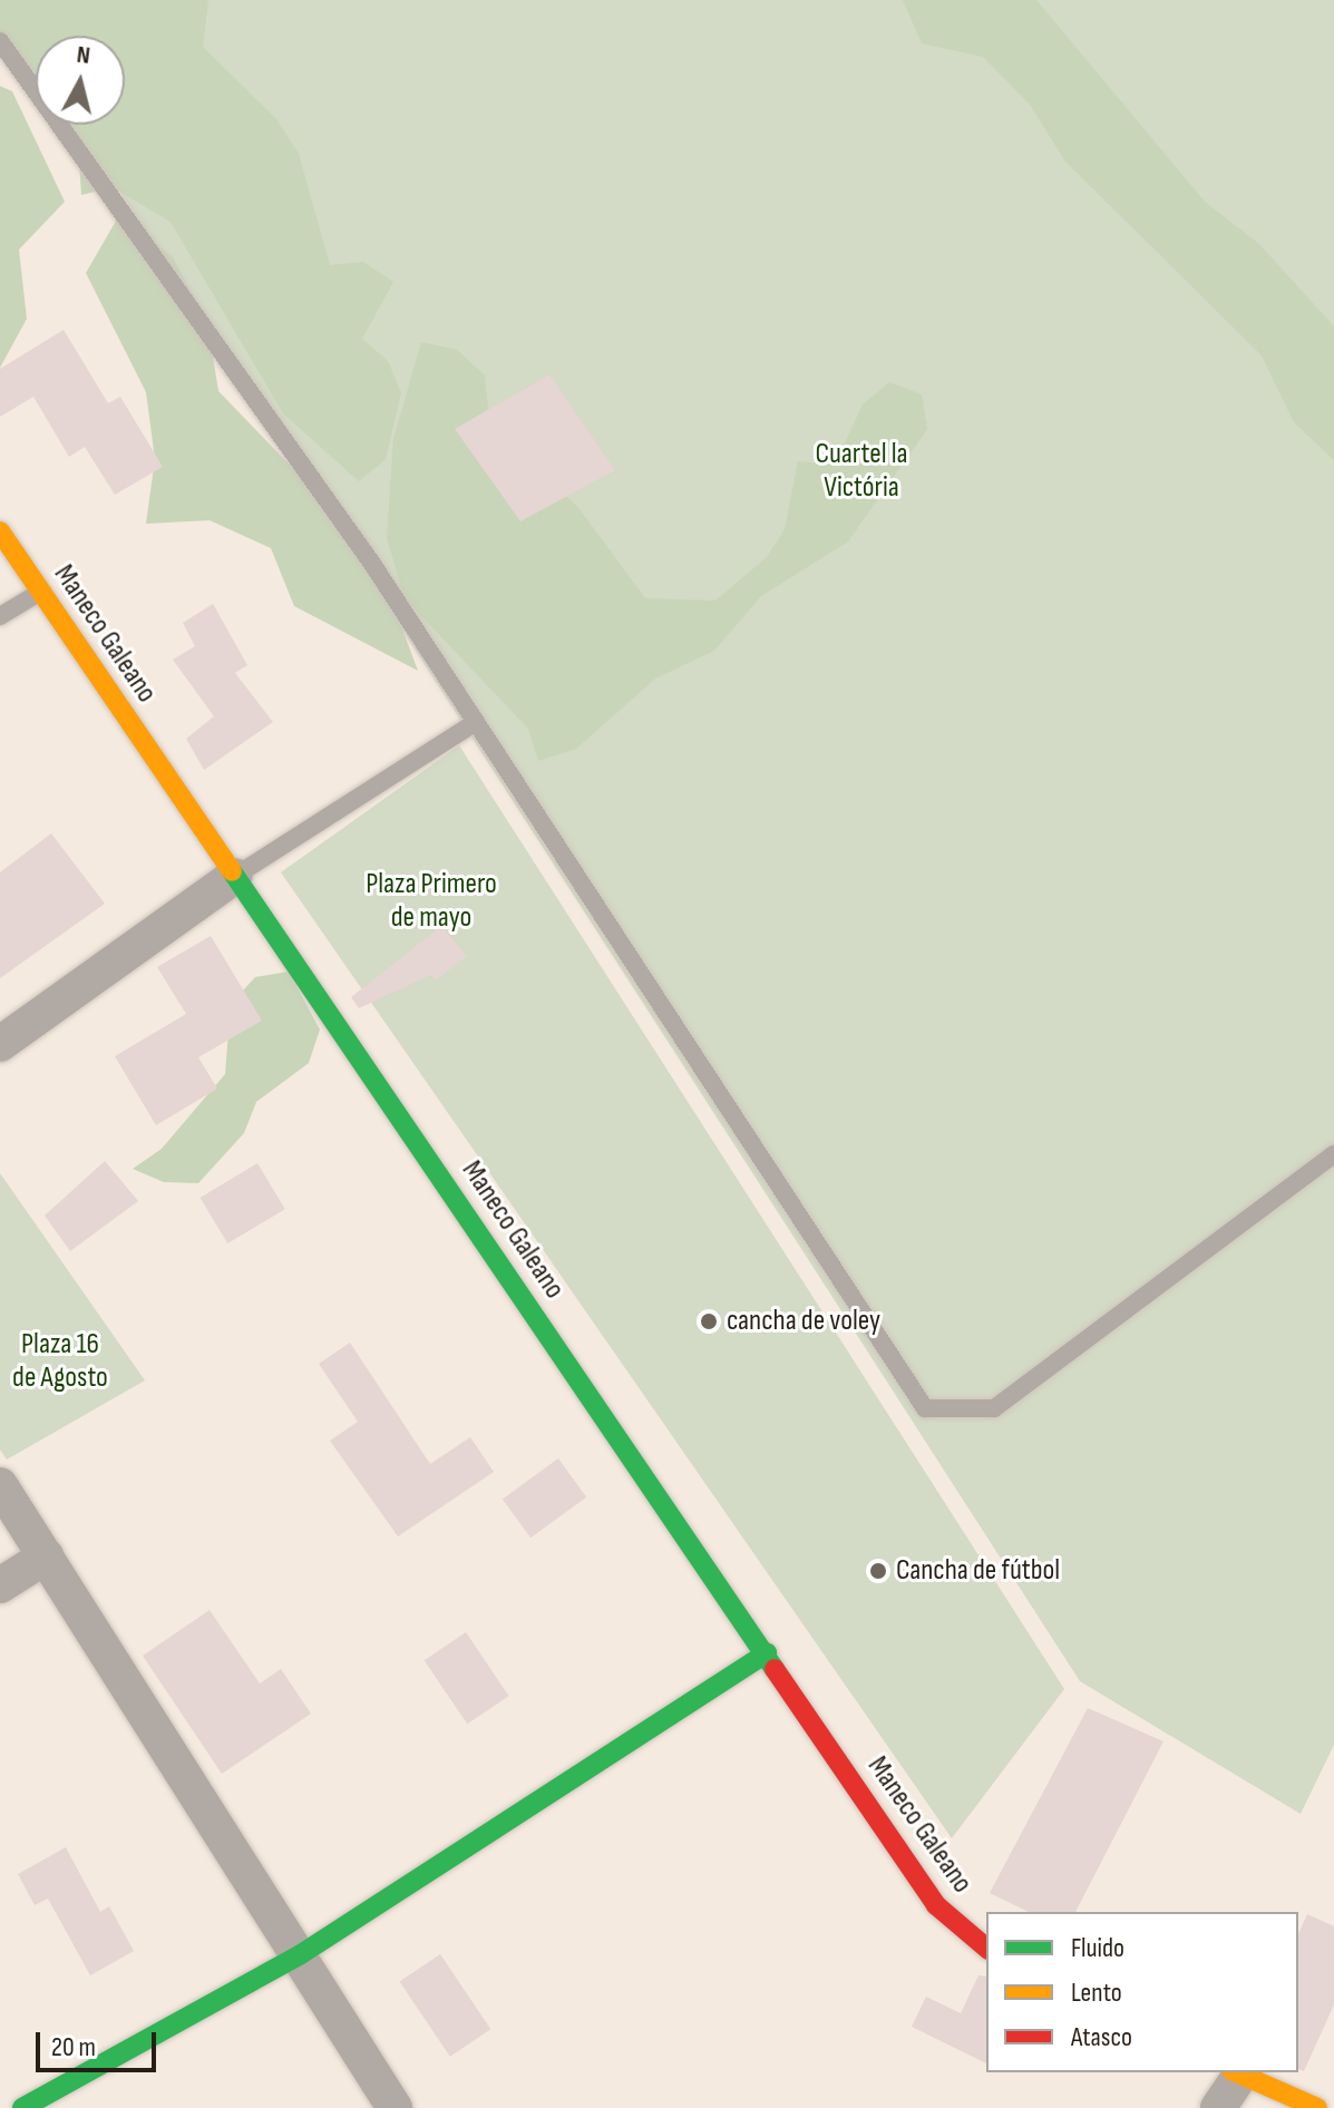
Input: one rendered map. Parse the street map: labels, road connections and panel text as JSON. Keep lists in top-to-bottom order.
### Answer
{
  "streets": {
    "street": ["Maneco Galeano"]
  },
  "parks": ["Cuartel la Victória", "Plaza Primero de mayo", "Plaza 16 de Agosto"],
  "places": ["cancha de voley", "Cancha de fútbol"],
  "legend": ["Fluido", "Lento", "Atasco"],
  "scale_bar": "20 m",
  "north": "top"
}
